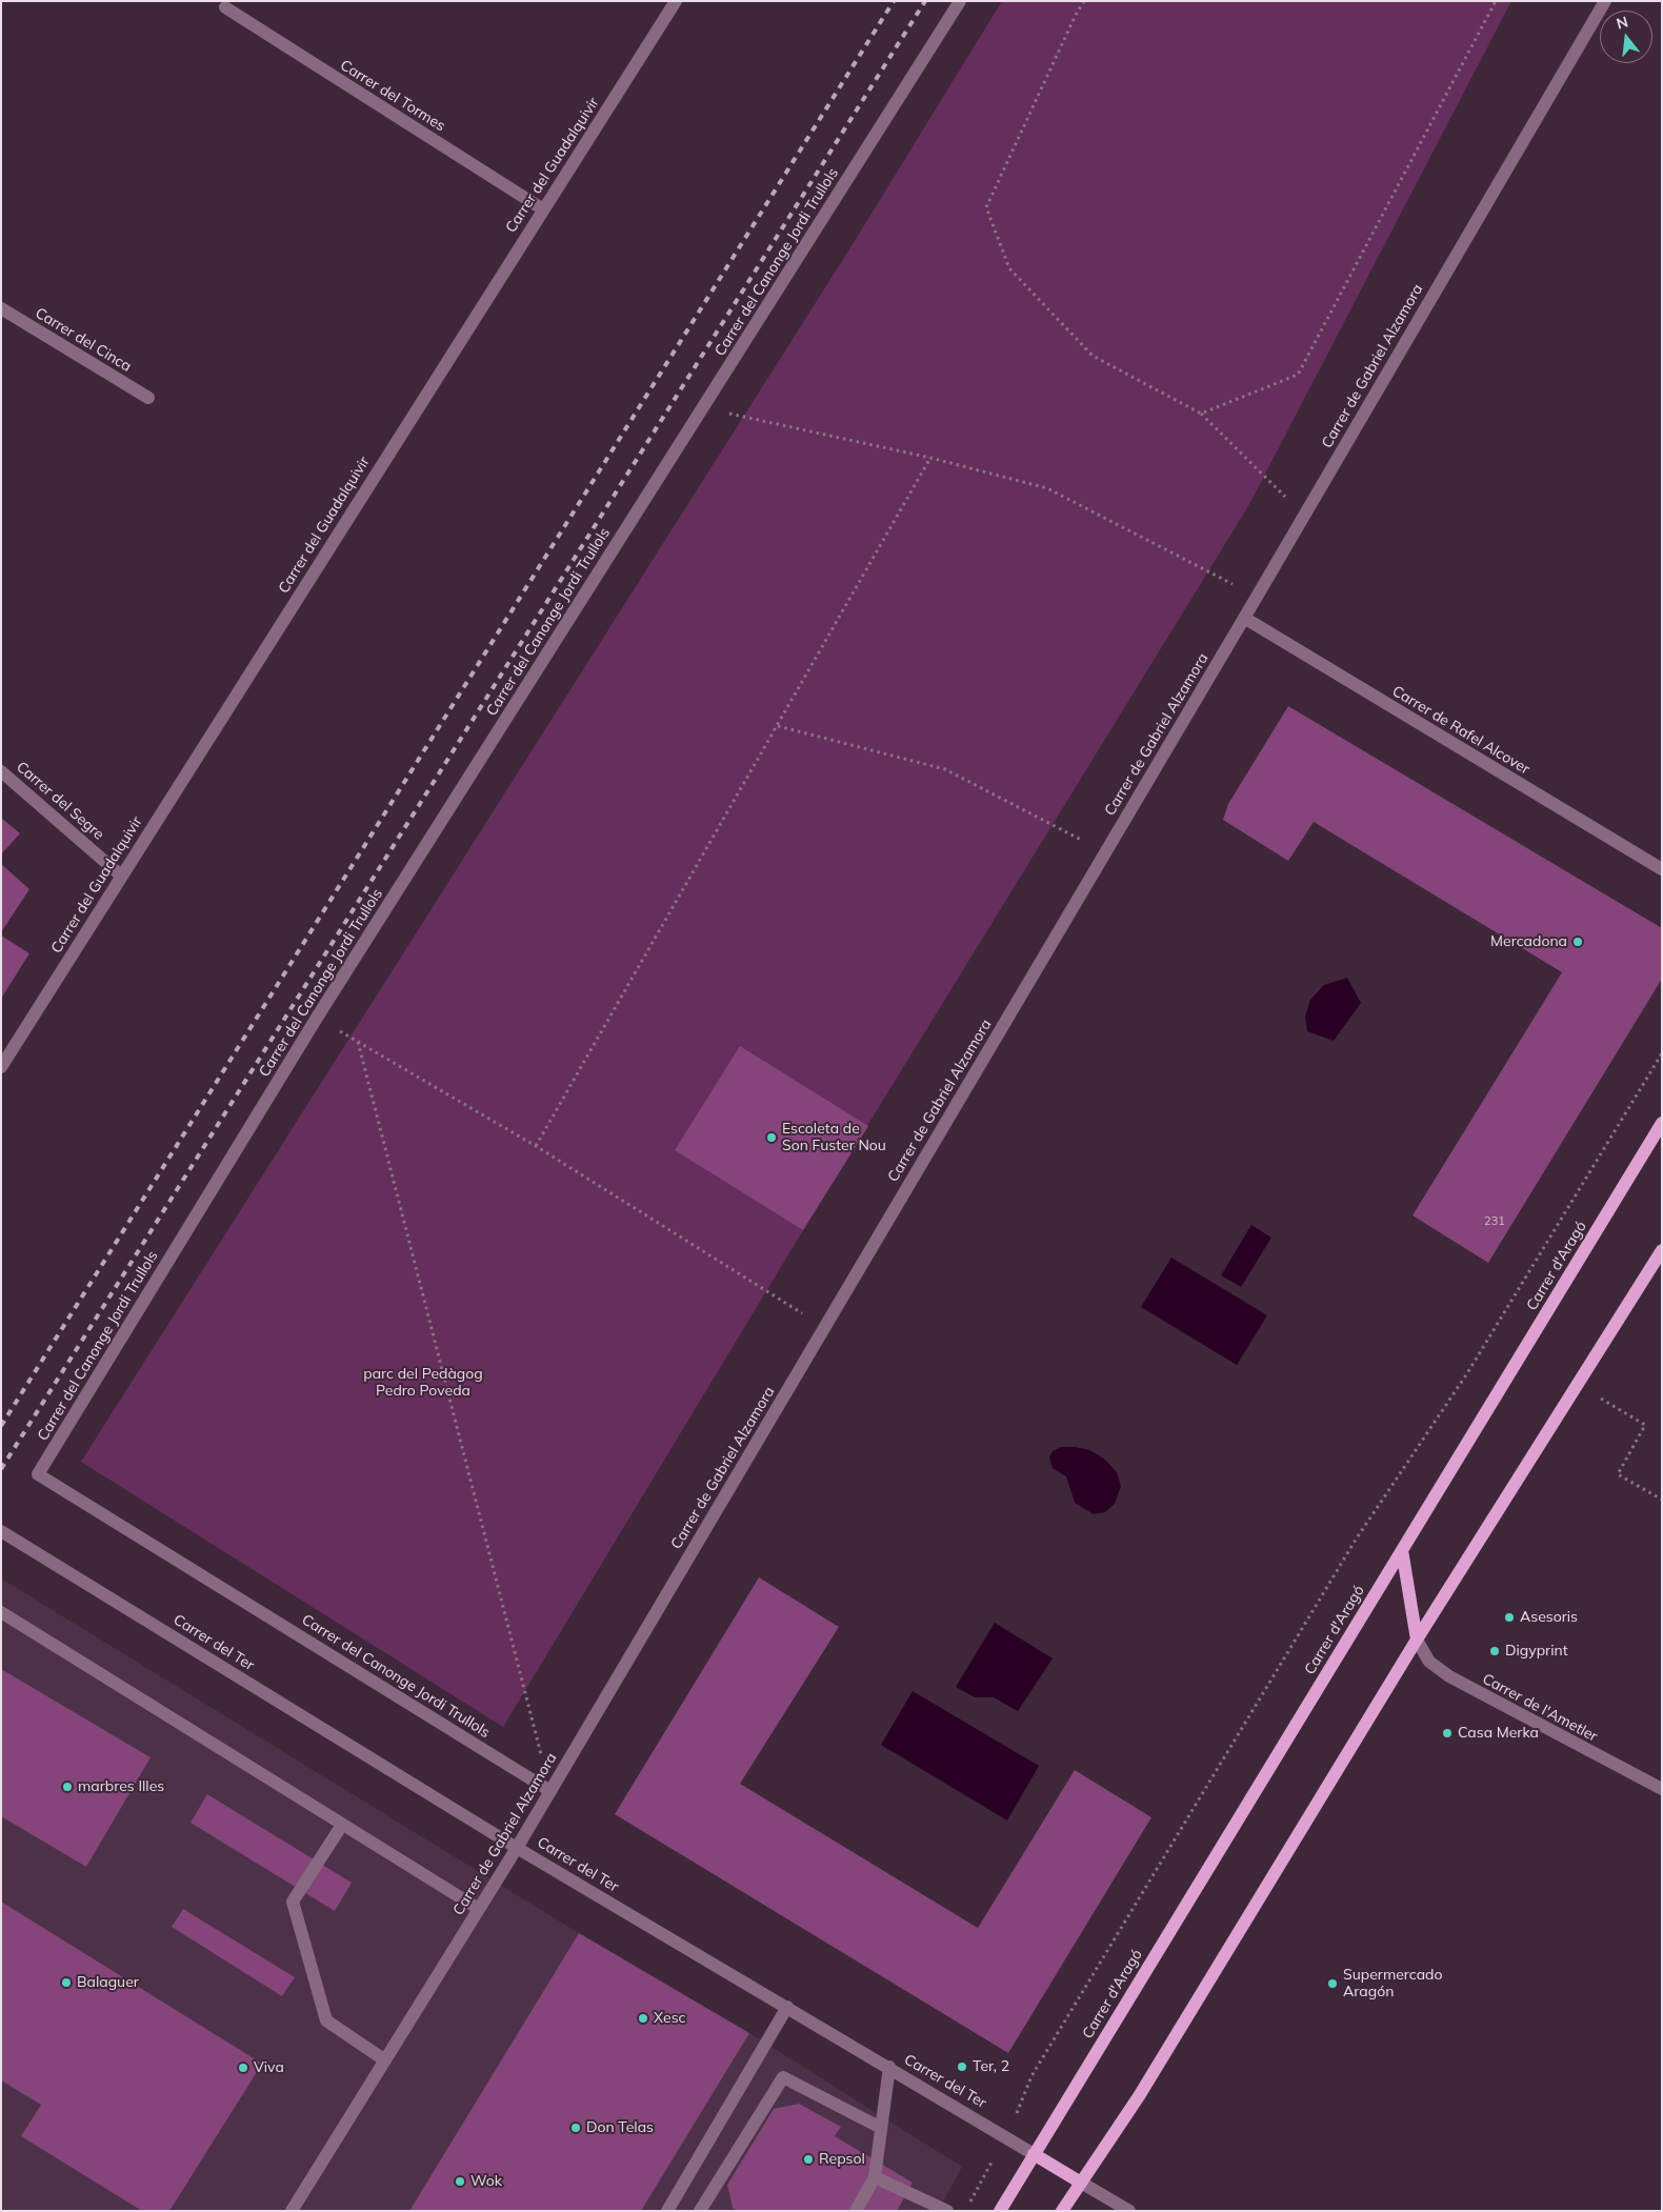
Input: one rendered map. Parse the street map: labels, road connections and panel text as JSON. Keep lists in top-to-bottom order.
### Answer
{
  "streets": {
    "main road": ["Carrer d'Aragó"],
    "street": [
      "Carrer del Tormes",
      "Carrer del Guadalquivir",
      "Carrer del Canonge Jordi Trullols",
      "Carrer del Cinca",
      "Carrer de Gabriel Alzamora",
      "Carrer de Rafel Alcover",
      "Carrer del Segre",
      "Carrer del Ter",
      "Carrer de l'Ametler"
    ]
  },
  "crossings": [
    ["Carrer del Tormes", "Carrer del Guadalquivir"],
    ["Carrer del Guadalquivir", "Carrer del Segre"],
    ["Carrer del Canonge Jordi Trullols", "Carrer de Gabriel Alzamora"],
    ["Carrer de Gabriel Alzamora", "Carrer de Rafel Alcover"],
    ["Carrer de Gabriel Alzamora", "Carrer del Ter"],
    ["Carrer d'Aragó", "Carrer del Ter"]
  ],
  "parks": ["parc del Pedàgog Pedro Poveda"],
  "places": [
    "Mercadona",
    "Escoleta de Son Fuster Nou",
    "Asesoris",
    "Digyprint",
    "Casa Merka",
    "marbres Illes",
    "Balaguer",
    "Supermercado Aragón",
    "Xesc",
    "Ter, 2",
    "Viva",
    "Don Telas",
    "Repsol",
    "Wok"
  ],
  "house_numbers": ["231"],
  "north": "top"
}
